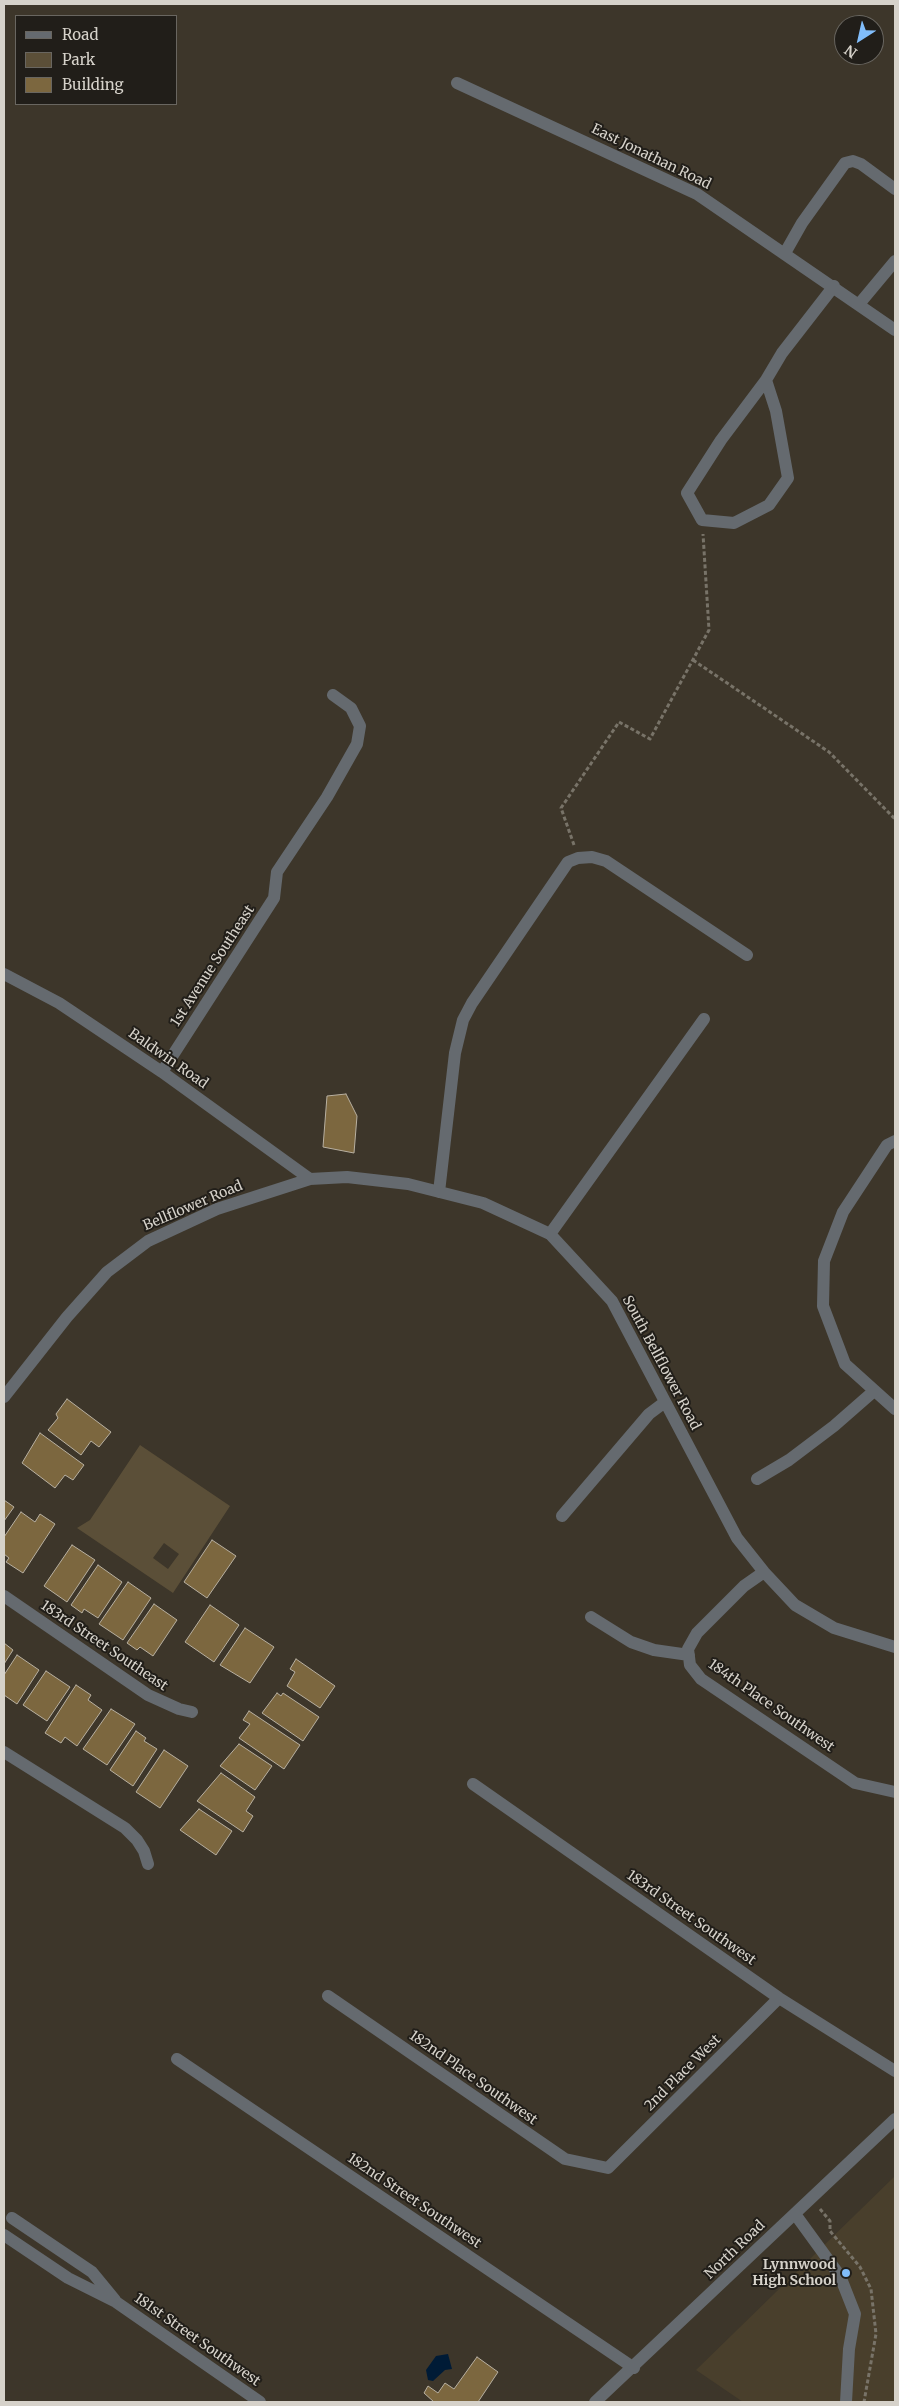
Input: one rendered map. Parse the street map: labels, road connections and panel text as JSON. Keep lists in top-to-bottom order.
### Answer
{
  "streets": {
    "street": [
      "East Jonathan Road",
      "1st Avenue Southeast",
      "Baldwin Road",
      "Bellflower Road",
      "South Bellflower Road",
      "183rd Street Southeast",
      "184th Place Southwest",
      "183rd Street Southwest",
      "2nd Place West",
      "182nd Place Southwest",
      "182nd Street Southwest",
      "North Road",
      "181st Street Southwest"
    ]
  },
  "crossings": [
    ["1st Avenue Southeast", "Baldwin Road"],
    ["Baldwin Road", "Bellflower Road"],
    ["Baldwin Road", "South Bellflower Road"],
    ["Bellflower Road", "South Bellflower Road"],
    ["183rd Street Southwest", "2nd Place West"],
    ["2nd Place West", "182nd Place Southwest"],
    ["182nd Street Southwest", "North Road"]
  ],
  "places": ["Lynnwood High School"],
  "legend": ["Road", "Park", "Building"],
  "north": "bottom left"
}
